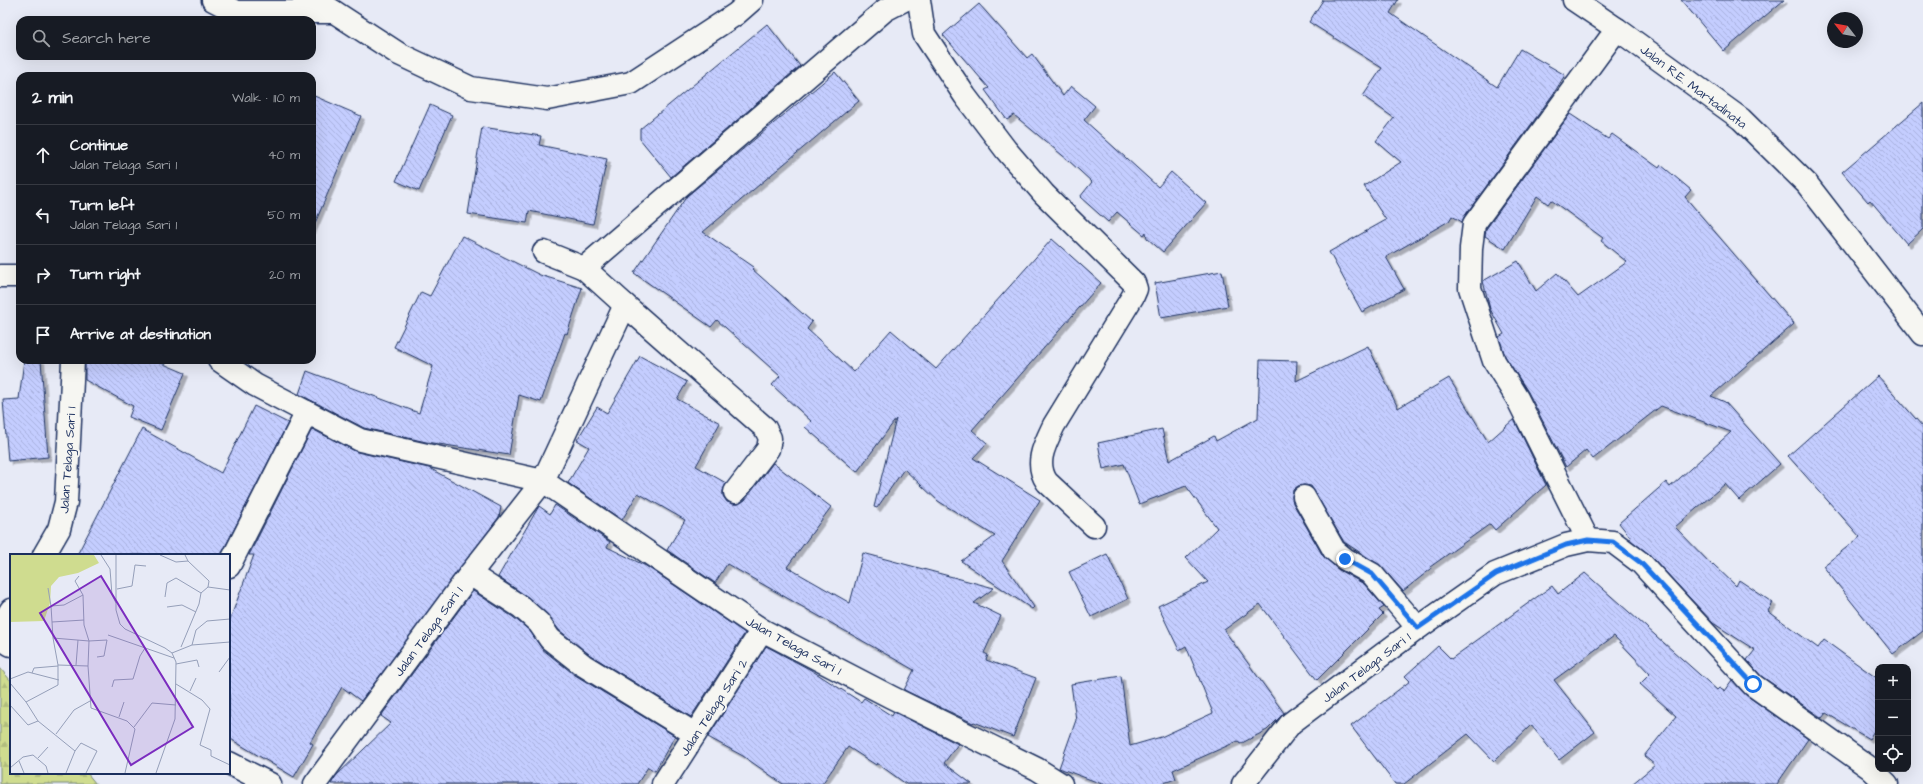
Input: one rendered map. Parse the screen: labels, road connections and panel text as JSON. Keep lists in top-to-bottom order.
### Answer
{
  "streets": {
    "street": ["Jalan R.E. Martadinata", "Jalan Telaga Sari 1", "Jalan Telaga Sari 2"]
  },
  "crossings": [
    ["Jalan Telaga Sari 1", "Jalan Telaga Sari 2"]
  ],
  "north": "top left",
  "page": {
    "search": "Search here",
    "heading": ["2 min", "Walk · 110 m"],
    "list": [
      ["Continue", "Jalan Telaga Sari 1", "40 m"],
      ["Turn left", "Jalan Telaga Sari 1", "50 m"],
      ["Turn right", "20 m"],
      "Arrive at destination"
    ],
    "map_buttons": ["+", "−"]
  }
}
